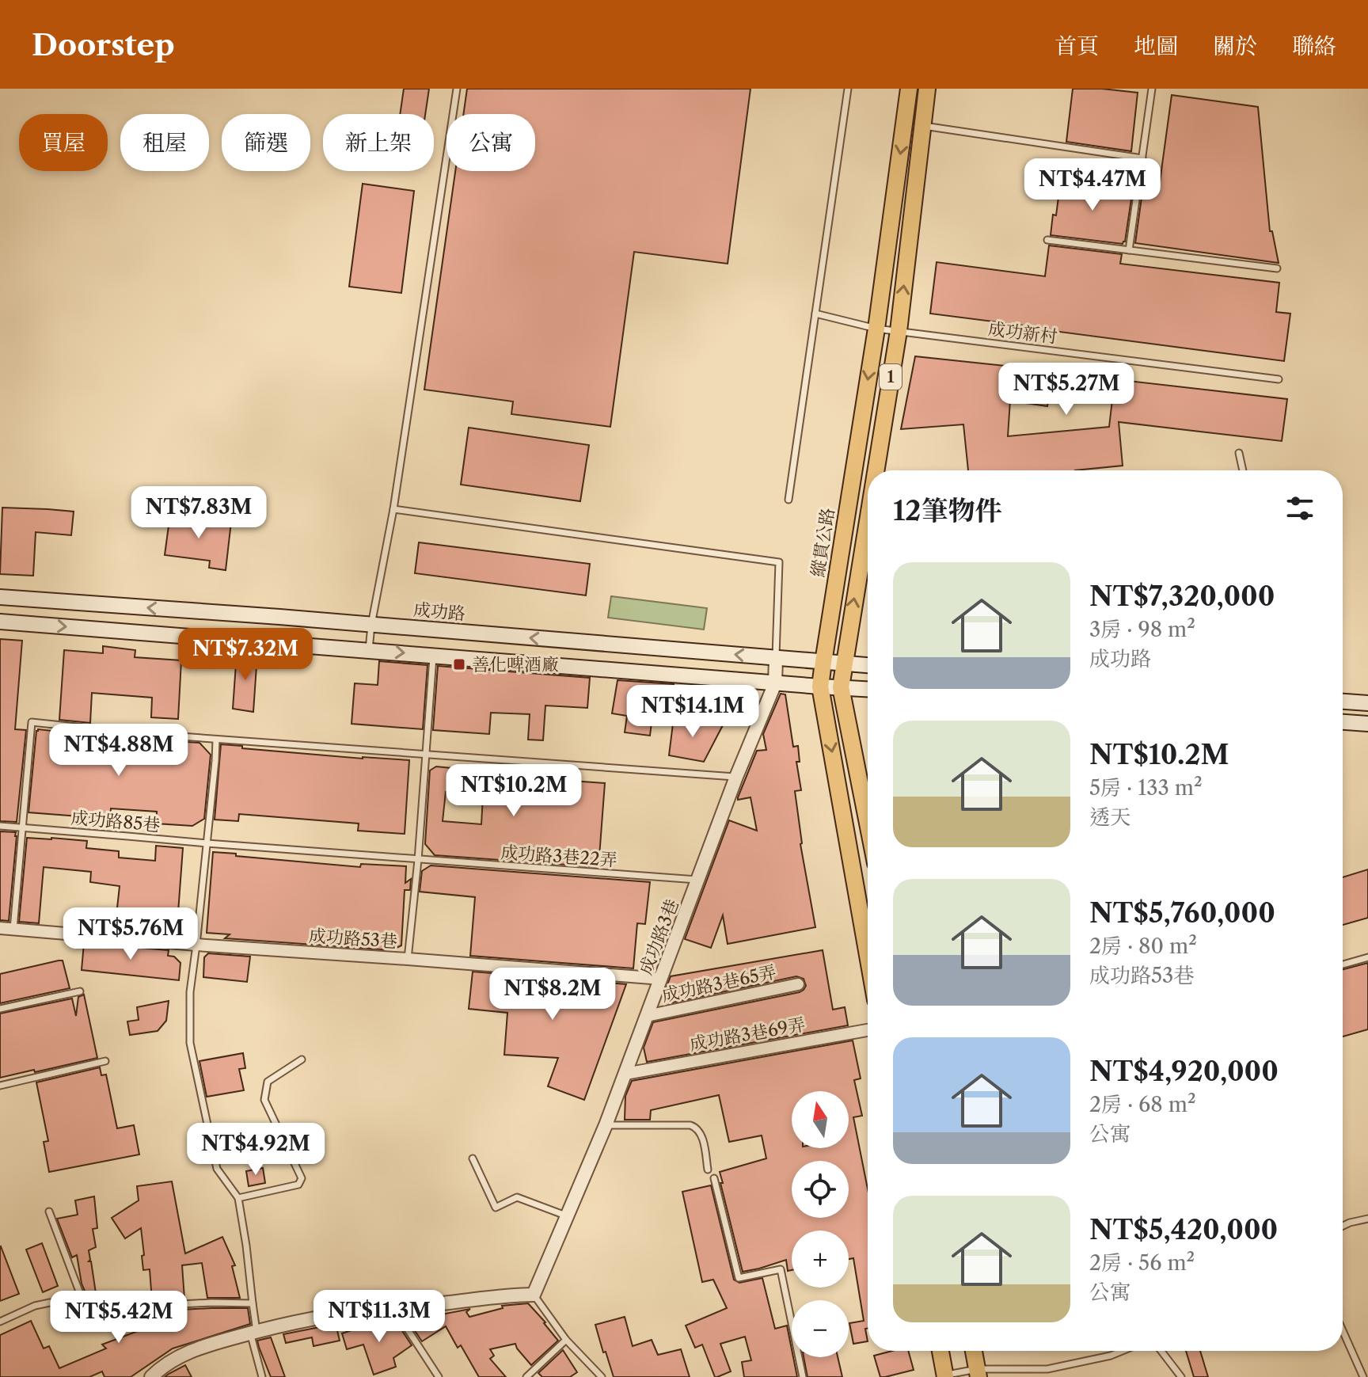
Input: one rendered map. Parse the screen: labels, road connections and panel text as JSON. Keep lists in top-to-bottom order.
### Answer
{
  "streets": {
    "main road": ["1", "縱貫公路", "成功路"],
    "street": [
      "成功路3巷",
      "成功路53巷",
      "成功路3巷65弄",
      "成功路3巷69弄"
    ],
    "lane": ["成功新村", "成功路85巷", "成功路3巷22弄"]
  },
  "crossings": [
    ["成功新村", "1"],
    ["成功新村", "縱貫公路"],
    ["1", "成功路"],
    ["縱貫公路", "成功路"],
    ["成功路", "成功路3巷"],
    ["成功路3巷22弄", "成功路3巷"],
    ["成功路3巷22弄", "成功路53巷"],
    ["成功路3巷", "成功路3巷65弄"],
    ["成功路3巷", "成功路3巷69弄"]
  ],
  "places": {
    "transit": ["善化啤酒廠"]
  },
  "north": "top",
  "page": {
    "header": "Doorstep",
    "nav": [
      "首頁",
      "地圖",
      "關於",
      "聯絡"
    ],
    "chip": [
      "買屋",
      "租屋",
      "篩選",
      "新上架",
      "公寓"
    ],
    "price": [
      "NT$4.47M",
      "NT$5.27M",
      "NT$7.83M",
      "NT$7.32M",
      "NT$14.1M",
      "NT$4.88M",
      "NT$10.2M",
      "NT$5.76M",
      "NT$8.2M",
      "NT$4.92M",
      "NT$11.3M",
      "NT$5.42M"
    ],
    "heading": "12筆物件",
    "list": [
      {
        "name": "NT$7,320,000",
        "note": "3房 · 98 m² · 成功路"
      },
      {
        "name": "NT$10.2M",
        "note": "5房 · 133 m² · 透天"
      },
      {
        "name": "NT$5,760,000",
        "note": "2房 · 80 m² · 成功路53巷"
      },
      {
        "name": "NT$4,920,000",
        "note": "2房 · 68 m² · 公寓"
      },
      {
        "name": "NT$5,420,000",
        "note": "2房 · 56 m² · 公寓"
      }
    ],
    "map_buttons": ["+", "−"]
  }
}
